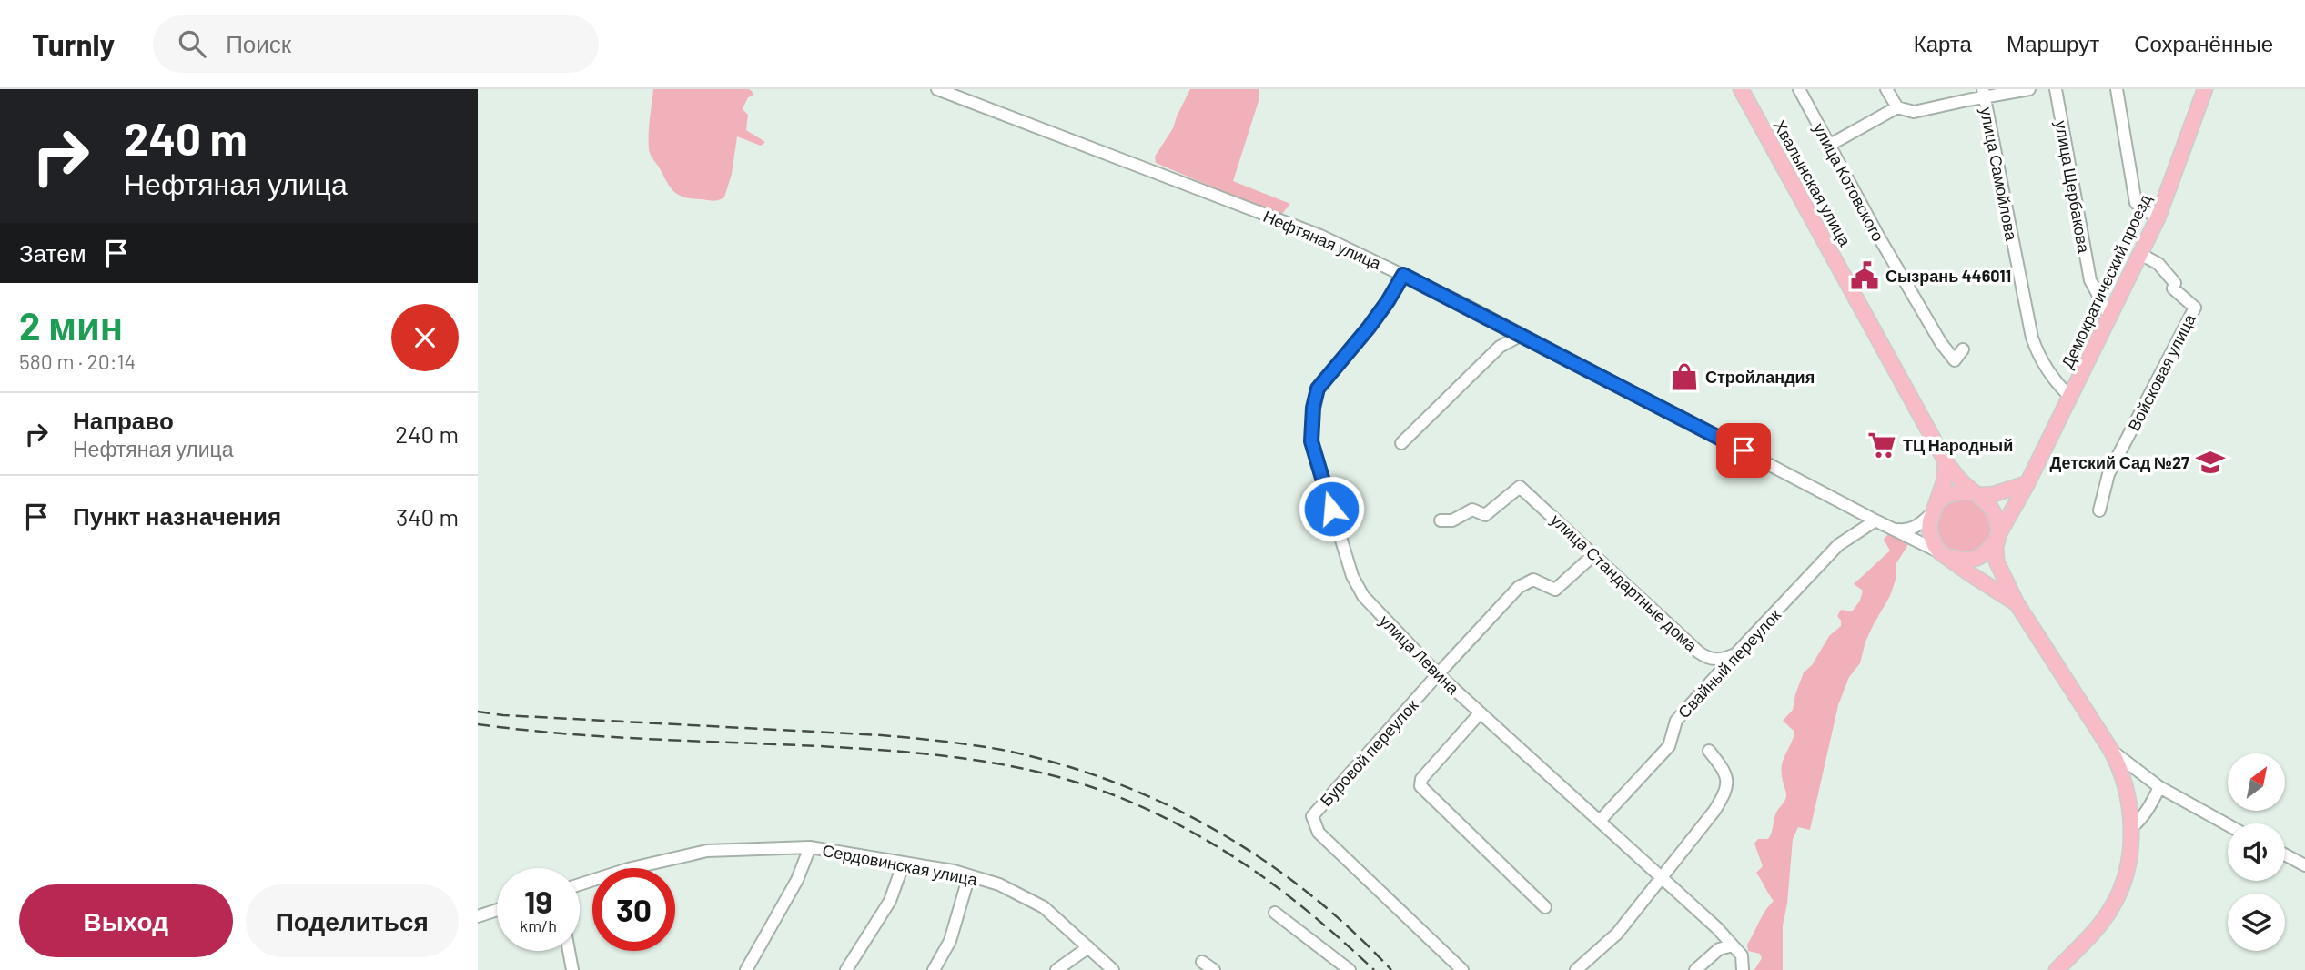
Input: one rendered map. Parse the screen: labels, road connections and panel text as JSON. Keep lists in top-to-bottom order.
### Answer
{
  "streets": {
    "main road": ["Хвалынская улица", "Демократический проезд"],
    "street": [
      "улица Самойлова",
      "улица Котовского",
      "улица Щербакова",
      "Нефтяная улица",
      "Войсковая улица",
      "улица Стандартные дома",
      "улица Левина",
      "Свайный переулок",
      "Буровой переулок",
      "Сердовинская улица"
    ]
  },
  "crossings": [
    ["улица Самойлова", "Демократический проезд"],
    ["Хвалынская улица", "Нефтяная улица"],
    ["Хвалынская улица", "Демократический проезд"],
    ["улица Щербакова", "Демократический проезд"],
    ["Нефтяная улица", "Демократический проезд"],
    ["Нефтяная улица", "улица Левина"],
    ["Нефтяная улица", "Свайный переулок"],
    ["Демократический проезд", "Войсковая улица"],
    ["улица Стандартные дома", "Свайный переулок"],
    ["улица Стандартные дома", "Буровой переулок"],
    ["улица Левина", "Свайный переулок"],
    ["улица Левина", "Буровой переулок"]
  ],
  "places": {
    "public building": ["Сызрань 446011"],
    "shop": ["Стройландия"],
    "supermarket": ["ТЦ Народный"],
    "school or university": ["Детский Сад №27"]
  },
  "north": "top right",
  "page": {
    "header": "Turnly",
    "search": "Поиск",
    "nav": ["Карта", "Маршрут", "Сохранённые"],
    "turn": ["240 m", "Нефтяная улица"],
    "then": "Затем",
    "heading": ["2 мин", "580 m · 20:14"],
    "list": [
      {
        "name": "Направо",
        "note": "Нефтяная улица",
        "value": "240 m"
      },
      {
        "name": "Пункт назначения",
        "value": "340 m"
      }
    ],
    "speed": "19 km/h",
    "limit": "30",
    "buttons": ["Выход", "Поделиться"]
  }
}
